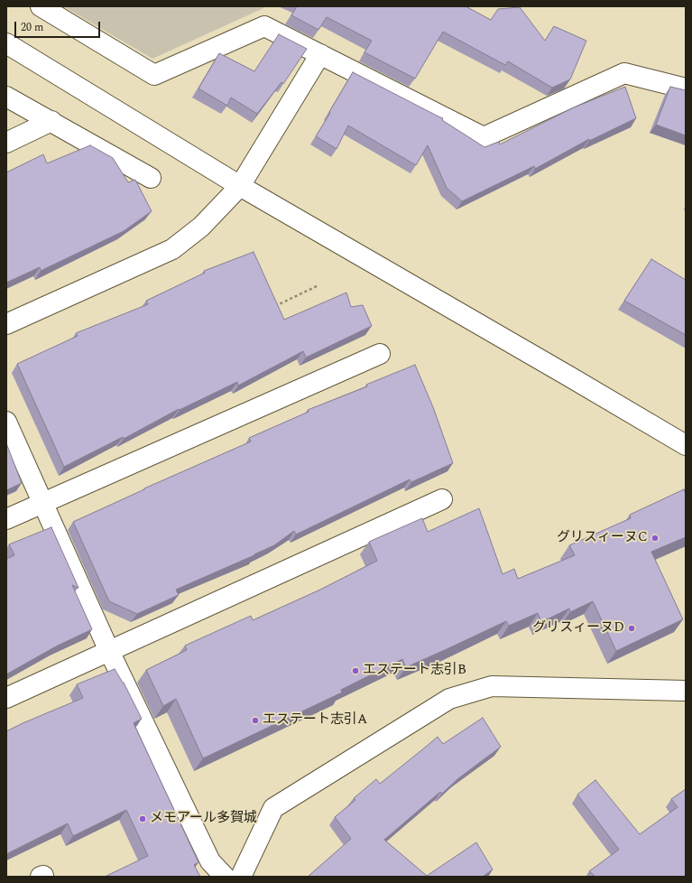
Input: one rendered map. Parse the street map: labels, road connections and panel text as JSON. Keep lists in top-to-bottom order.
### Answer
{
  "places": [
    "グリスィーヌC",
    "グリスィーヌD",
    "エステート志引B",
    "エステート志引A",
    "メモアール多賀城"
  ],
  "scale_bar": "20 m"
}
